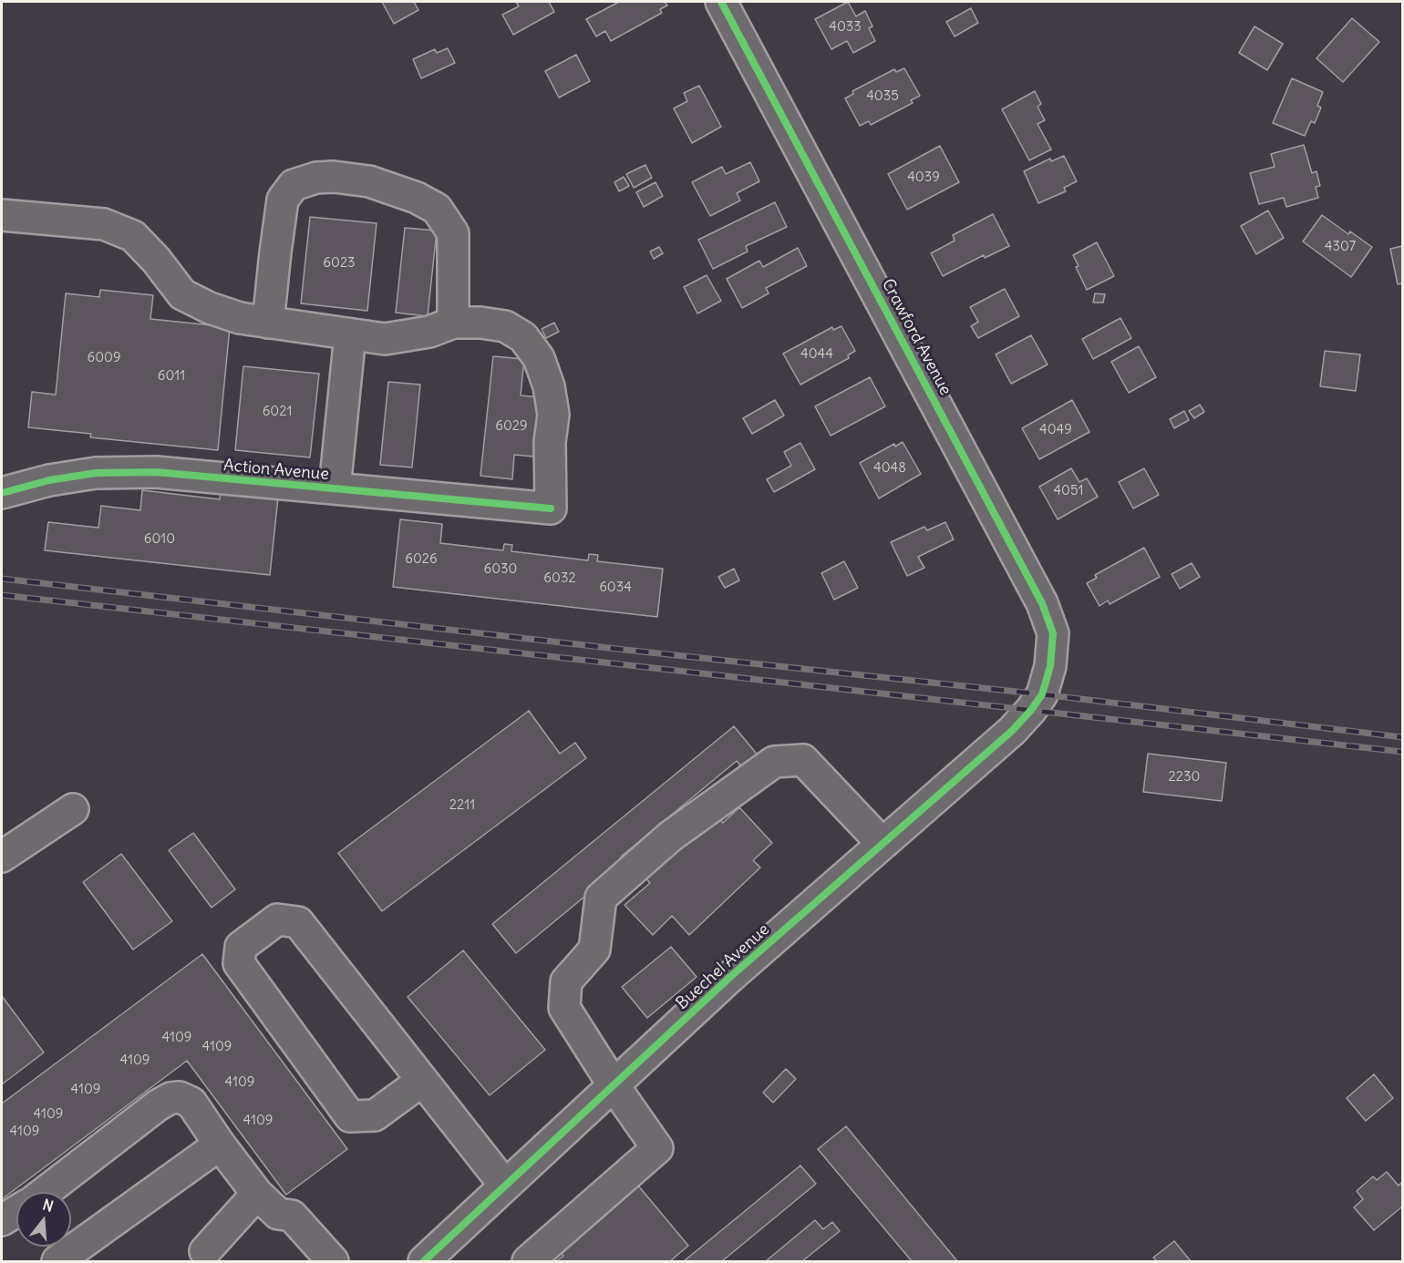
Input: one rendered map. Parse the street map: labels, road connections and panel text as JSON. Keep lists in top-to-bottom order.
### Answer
{
  "streets": {
    "street": ["Crawford Avenue", "Action Avenue", "Buechel Avenue"]
  },
  "crossings": [
    ["Crawford Avenue", "Buechel Avenue"]
  ],
  "house_numbers": [
    "4033",
    "4035",
    "4039",
    "4307",
    "6023",
    "4044",
    "6009",
    "6011",
    "6021",
    "6029",
    "4049",
    "4048",
    "4051",
    "6010",
    "6026",
    "6030",
    "6032",
    "6034",
    "2230",
    "2211",
    "4109",
    "4109",
    "4109",
    "4109",
    "4109",
    "4109",
    "4109",
    "4109"
  ],
  "north": "top"
}
